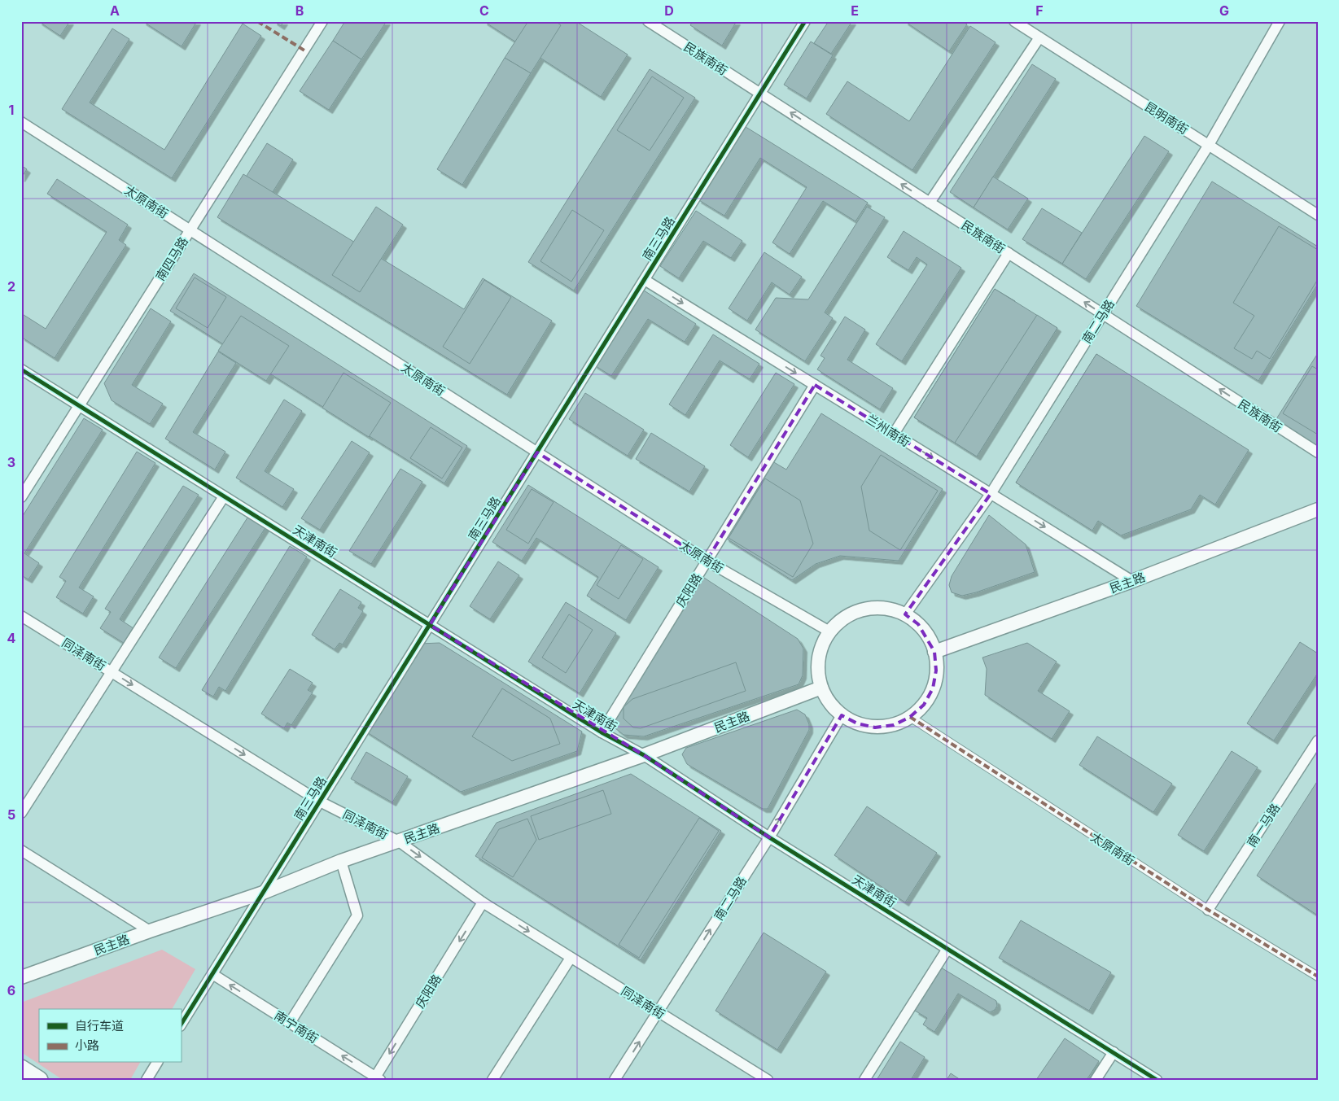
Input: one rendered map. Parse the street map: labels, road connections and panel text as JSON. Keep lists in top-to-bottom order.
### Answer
{
  "streets": {
    "street": [
      "民族南街",
      "昆明南街",
      "太原南街",
      "南三马路",
      "南四马路",
      "南二马路",
      "兰州南街",
      "天津南街",
      "民主路",
      "庆阳路",
      "同泽南街",
      "南一马路",
      "南宁南街"
    ]
  },
  "crossings": [
    ["民族南街", "南三马路"],
    ["民族南街", "南二马路"],
    ["昆明南街", "南二马路"],
    ["太原南街", "南三马路"],
    ["太原南街", "南四马路"],
    ["太原南街", "南二马路"],
    ["太原南街", "民主路"],
    ["太原南街", "庆阳路"],
    ["太原南街", "南一马路"],
    ["南三马路", "兰州南街"],
    ["南三马路", "天津南街"],
    ["南三马路", "民主路"],
    ["南三马路", "同泽南街"],
    ["南三马路", "南宁南街"],
    ["南四马路", "天津南街"],
    ["南二马路", "兰州南街"],
    ["南二马路", "天津南街"],
    ["南二马路", "民主路"],
    ["南二马路", "同泽南街"],
    ["兰州南街", "民主路"],
    ["兰州南街", "庆阳路"],
    ["天津南街", "民主路"],
    ["天津南街", "庆阳路"],
    ["民主路", "同泽南街"],
    ["庆阳路", "同泽南街"],
    ["庆阳路", "南宁南街"]
  ],
  "one_way": [
    "民族南街",
    "南二马路",
    "兰州南街",
    "同泽南街",
    "南宁南街"
  ],
  "legend": ["自行车道", "小路"],
  "grid": {
    "columns": [
      "A",
      "B",
      "C",
      "D",
      "E",
      "F",
      "G"
    ],
    "rows": [
      "1",
      "2",
      "3",
      "4",
      "5",
      "6"
    ]
  }
}
